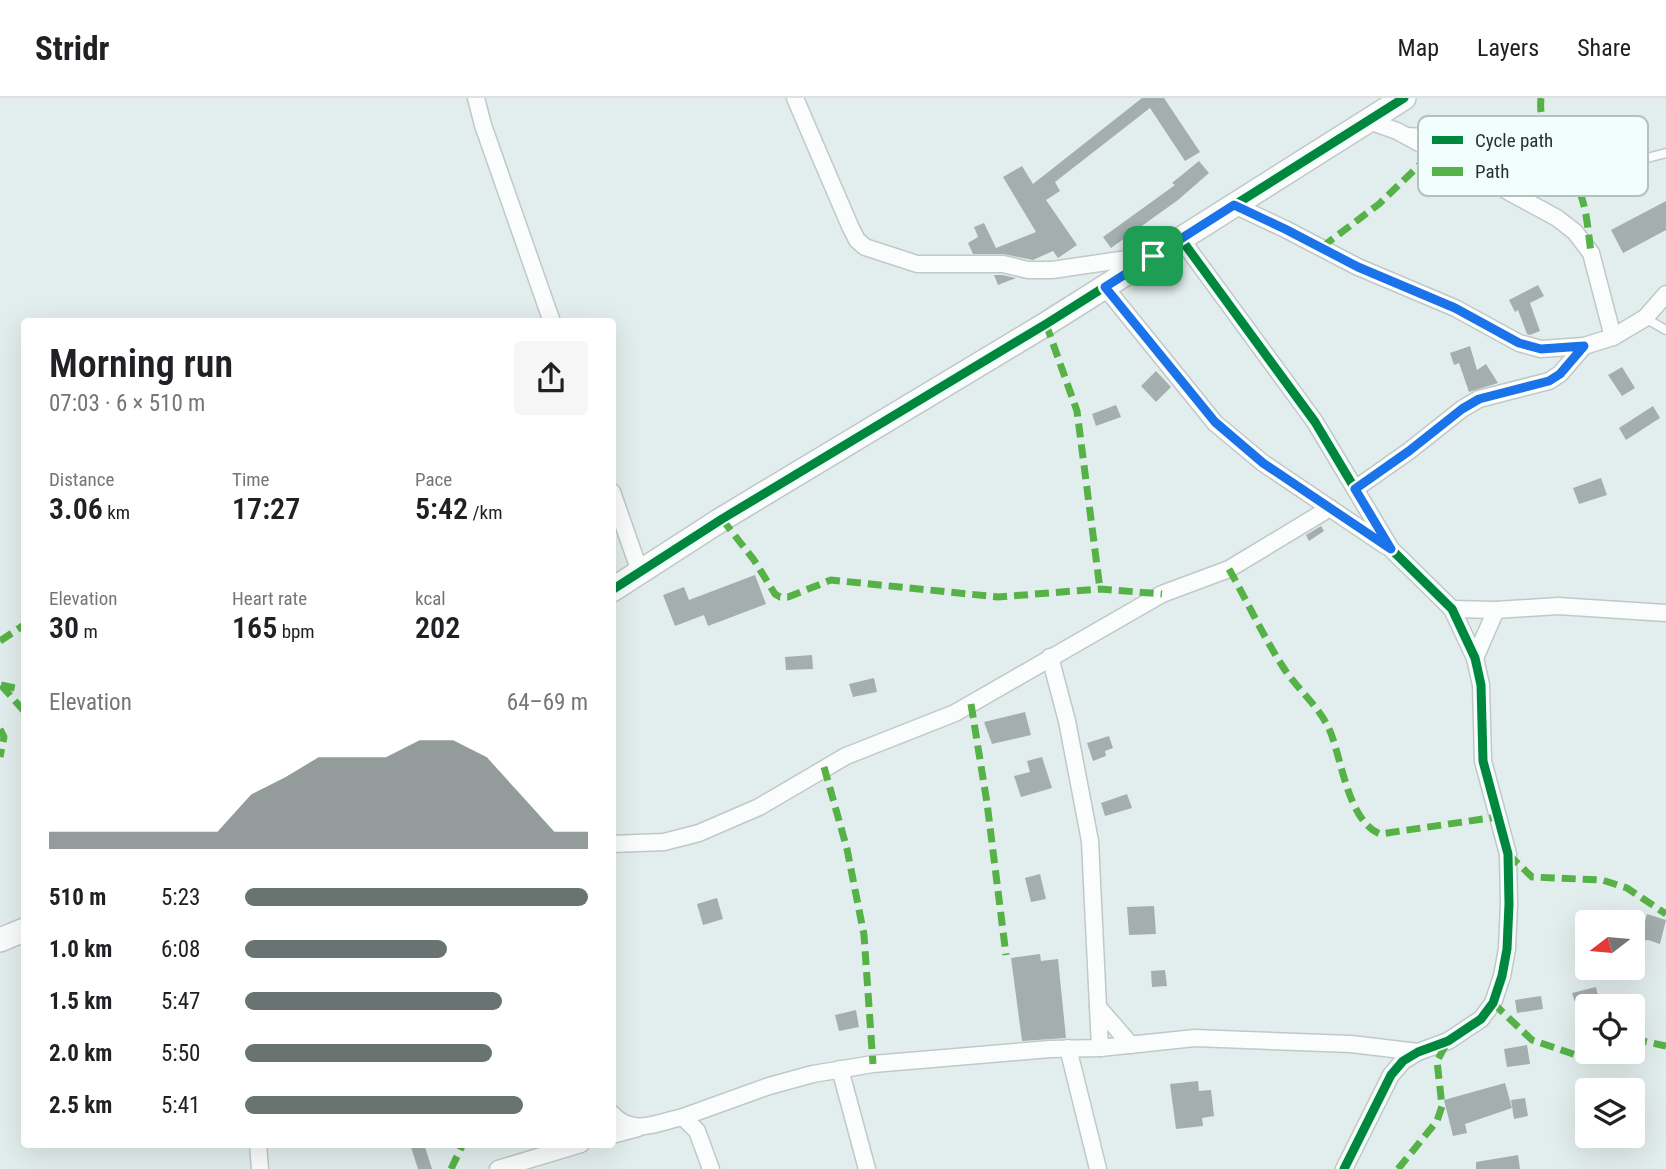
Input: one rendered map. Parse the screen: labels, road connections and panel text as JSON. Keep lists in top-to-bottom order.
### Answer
{
  "legend": ["Cycle path", "Path"],
  "north": "left",
  "page": {
    "header": "Stridr",
    "nav": ["Map", "Layers", "Share"],
    "heading": ["Morning run", "07:03 · 6 × 510 m"],
    "stats": [
      ["Distance", "3.06 km"],
      ["Time", "17:27"],
      ["Pace", "5:42 /km"],
      ["Elevation", "30 m"],
      ["Heart rate", "165 bpm"],
      ["kcal", "202"]
    ],
    "chart": ["Elevation", "64–69 m"],
    "list": [
      {
        "name": "510 m",
        "note": "5:23"
      },
      {
        "name": "1.0 km",
        "note": "6:08"
      },
      {
        "name": "1.5 km",
        "note": "5:47"
      },
      {
        "name": "2.0 km",
        "note": "5:50"
      },
      {
        "name": "2.5 km",
        "note": "5:41"
      }
    ]
  }
}
